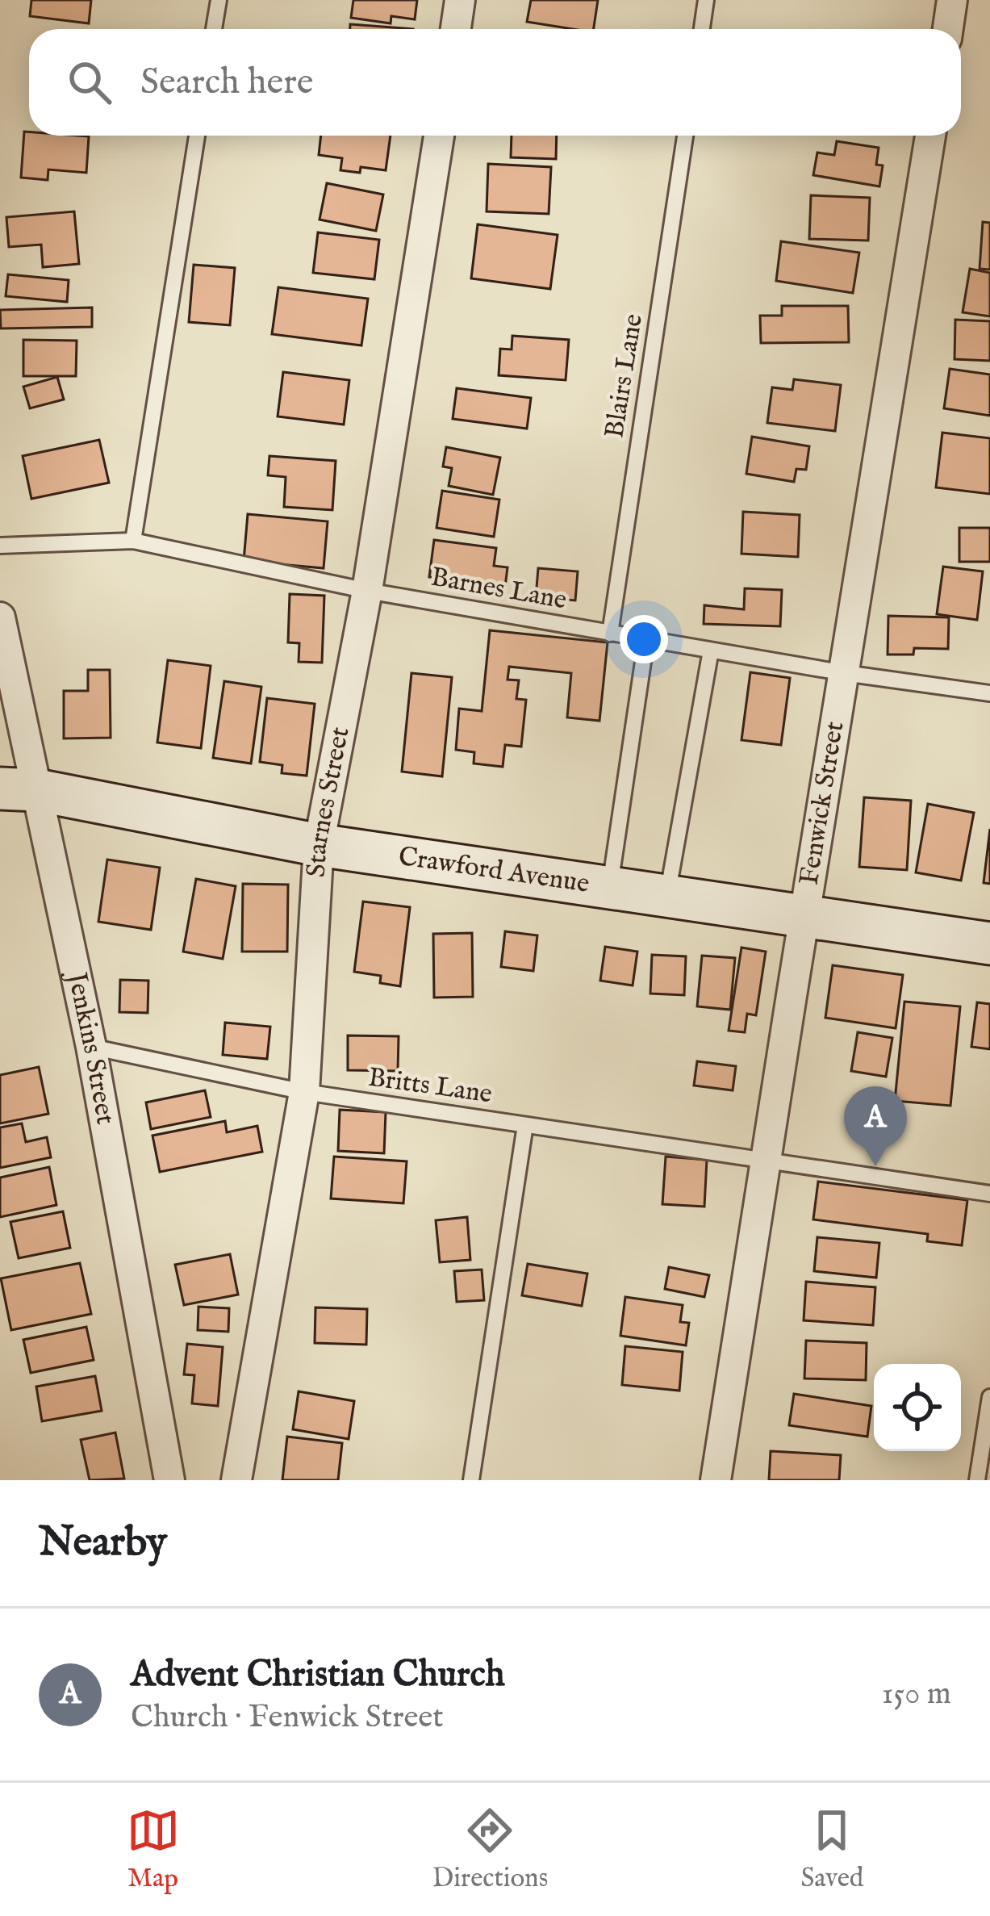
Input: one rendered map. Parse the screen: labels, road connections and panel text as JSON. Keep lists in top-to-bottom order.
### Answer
{
  "streets": {
    "street": [
      "Starnes Street",
      "Fenwick Street",
      "Crawford Avenue",
      "Jenkins Street"
    ],
    "lane": ["Blairs Lane", "Barnes Lane", "Britts Lane"]
  },
  "crossings": [
    ["Blairs Lane", "Barnes Lane"],
    ["Barnes Lane", "Starnes Street"],
    ["Barnes Lane", "Fenwick Street"],
    ["Starnes Street", "Crawford Avenue"],
    ["Starnes Street", "Britts Lane"],
    ["Fenwick Street", "Crawford Avenue"],
    ["Fenwick Street", "Britts Lane"],
    ["Crawford Avenue", "Jenkins Street"],
    ["Jenkins Street", "Britts Lane"]
  ],
  "page": {
    "search": "Search here",
    "pins": "A",
    "heading": "Nearby",
    "list": [
      {
        "mark": "A",
        "name": "Advent Christian Church",
        "note": "Church · Fenwick Street",
        "value": "150 m"
      }
    ],
    "nav": ["Map", "Directions", "Saved"]
  }
}
